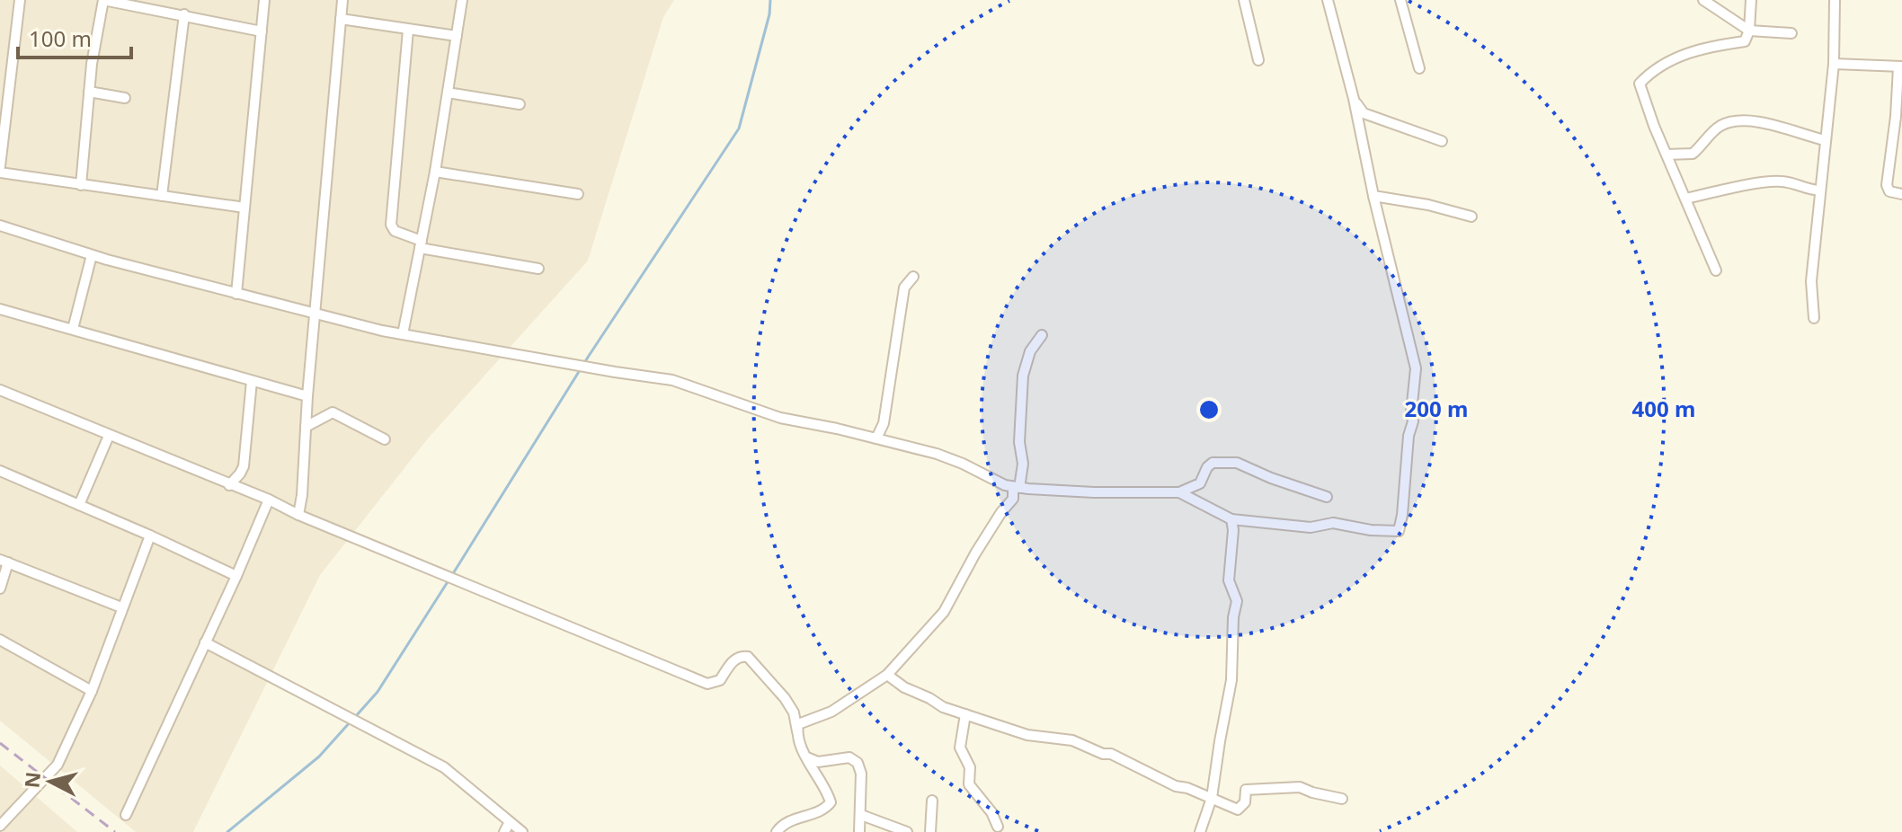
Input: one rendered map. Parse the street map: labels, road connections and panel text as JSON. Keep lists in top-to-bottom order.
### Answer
{
  "scale_bar": "100 m",
  "north": "left",
  "rings": ["200 m", "400 m"]
}
